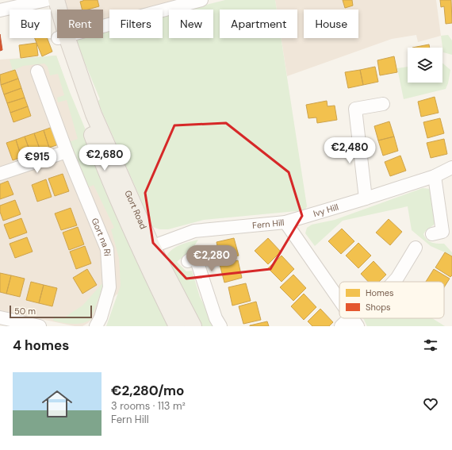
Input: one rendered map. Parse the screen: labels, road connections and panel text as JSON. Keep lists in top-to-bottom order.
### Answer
{
  "streets": {
    "main road": ["Gort Road"],
    "street": ["Ivy Hill", "Fern Hill", "Gort na Ri"]
  },
  "crossings": [
    ["Gort Road", "Fern Hill"],
    ["Ivy Hill", "Fern Hill"]
  ],
  "legend": ["Homes", "Shops"],
  "scale_bar": "50 m",
  "page": {
    "chip": [
      "Buy",
      "Rent",
      "Filters",
      "New",
      "Apartment",
      "House"
    ],
    "price": [
      "€2,480",
      "€2,680",
      "€915",
      "€2,280"
    ],
    "scale": "50 m",
    "heading": "4 homes",
    "list": [
      {
        "name": "€2,280/mo",
        "note": "3 rooms · 113 m² · Fern Hill"
      }
    ]
  }
}
